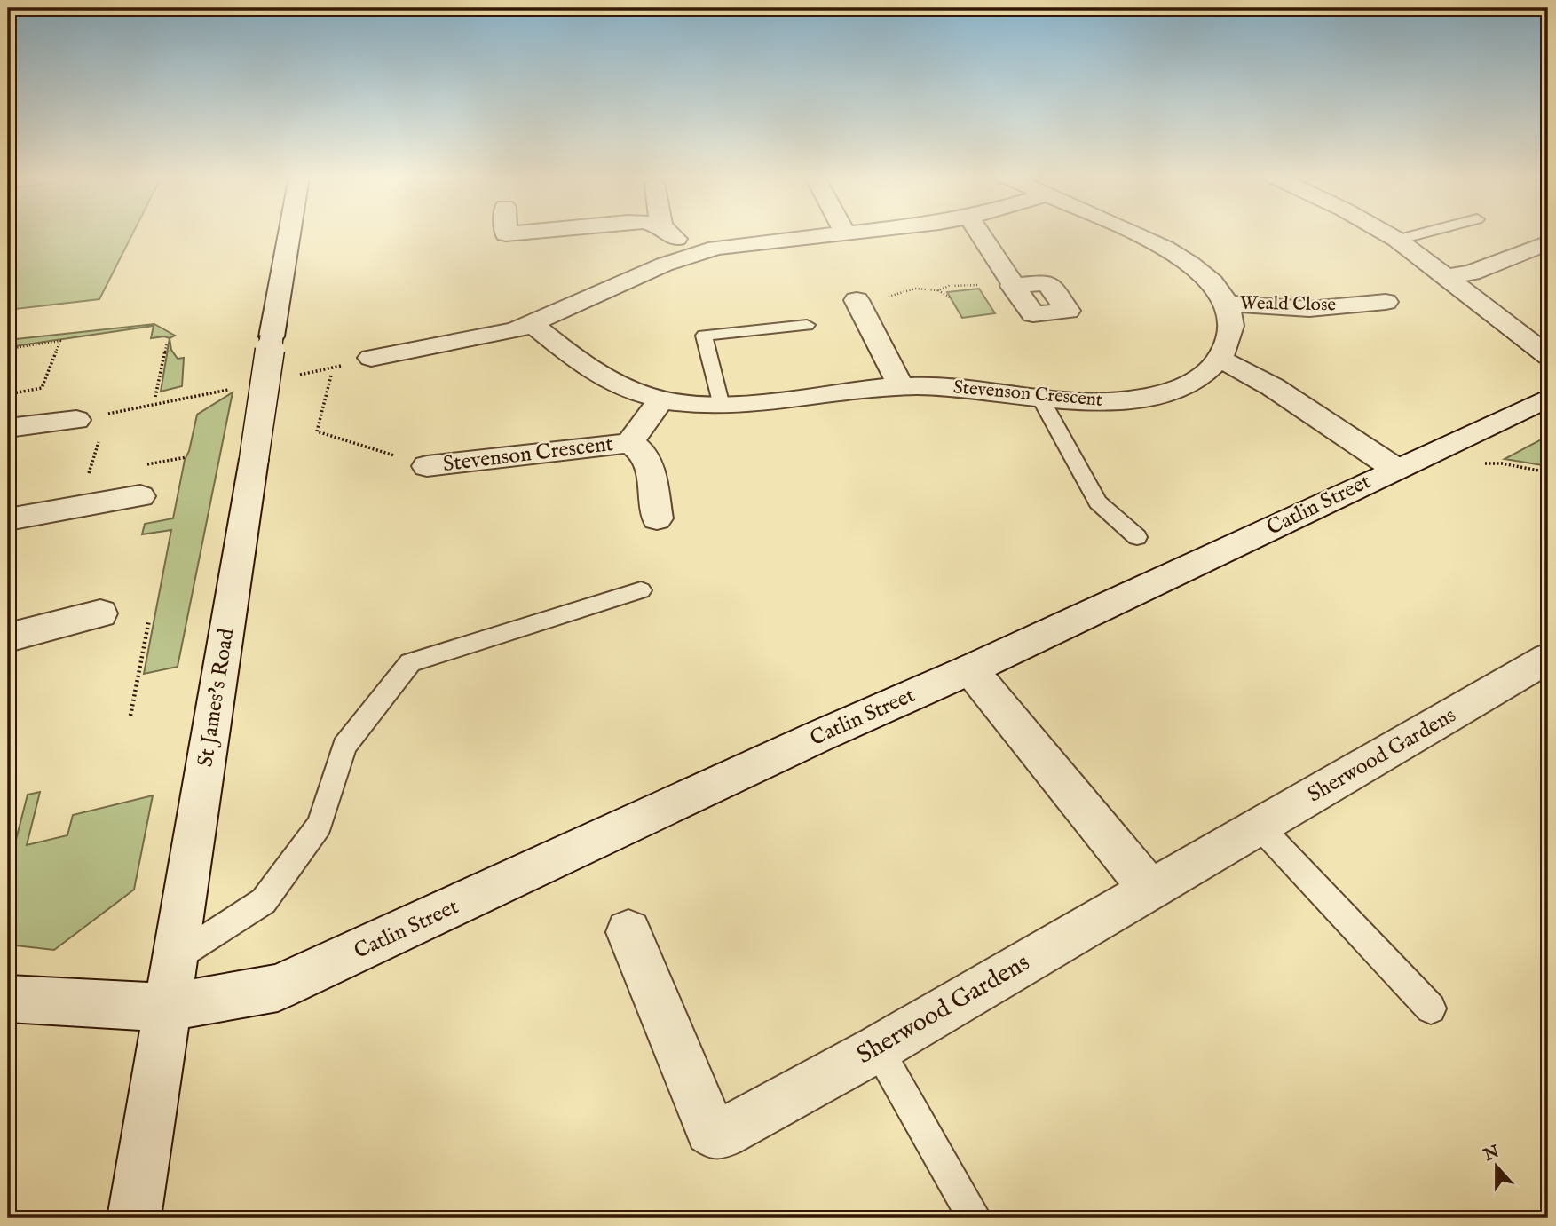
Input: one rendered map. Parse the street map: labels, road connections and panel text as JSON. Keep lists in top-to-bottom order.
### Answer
{
  "streets": {
    "street": [
      "Weald Close",
      "Stevenson Crescent",
      "Catlin Street",
      "St James's Road",
      "Sherwood Gardens"
    ]
  },
  "crossings": [
    ["Catlin Street", "St James's Road"]
  ],
  "north": "top"
}
